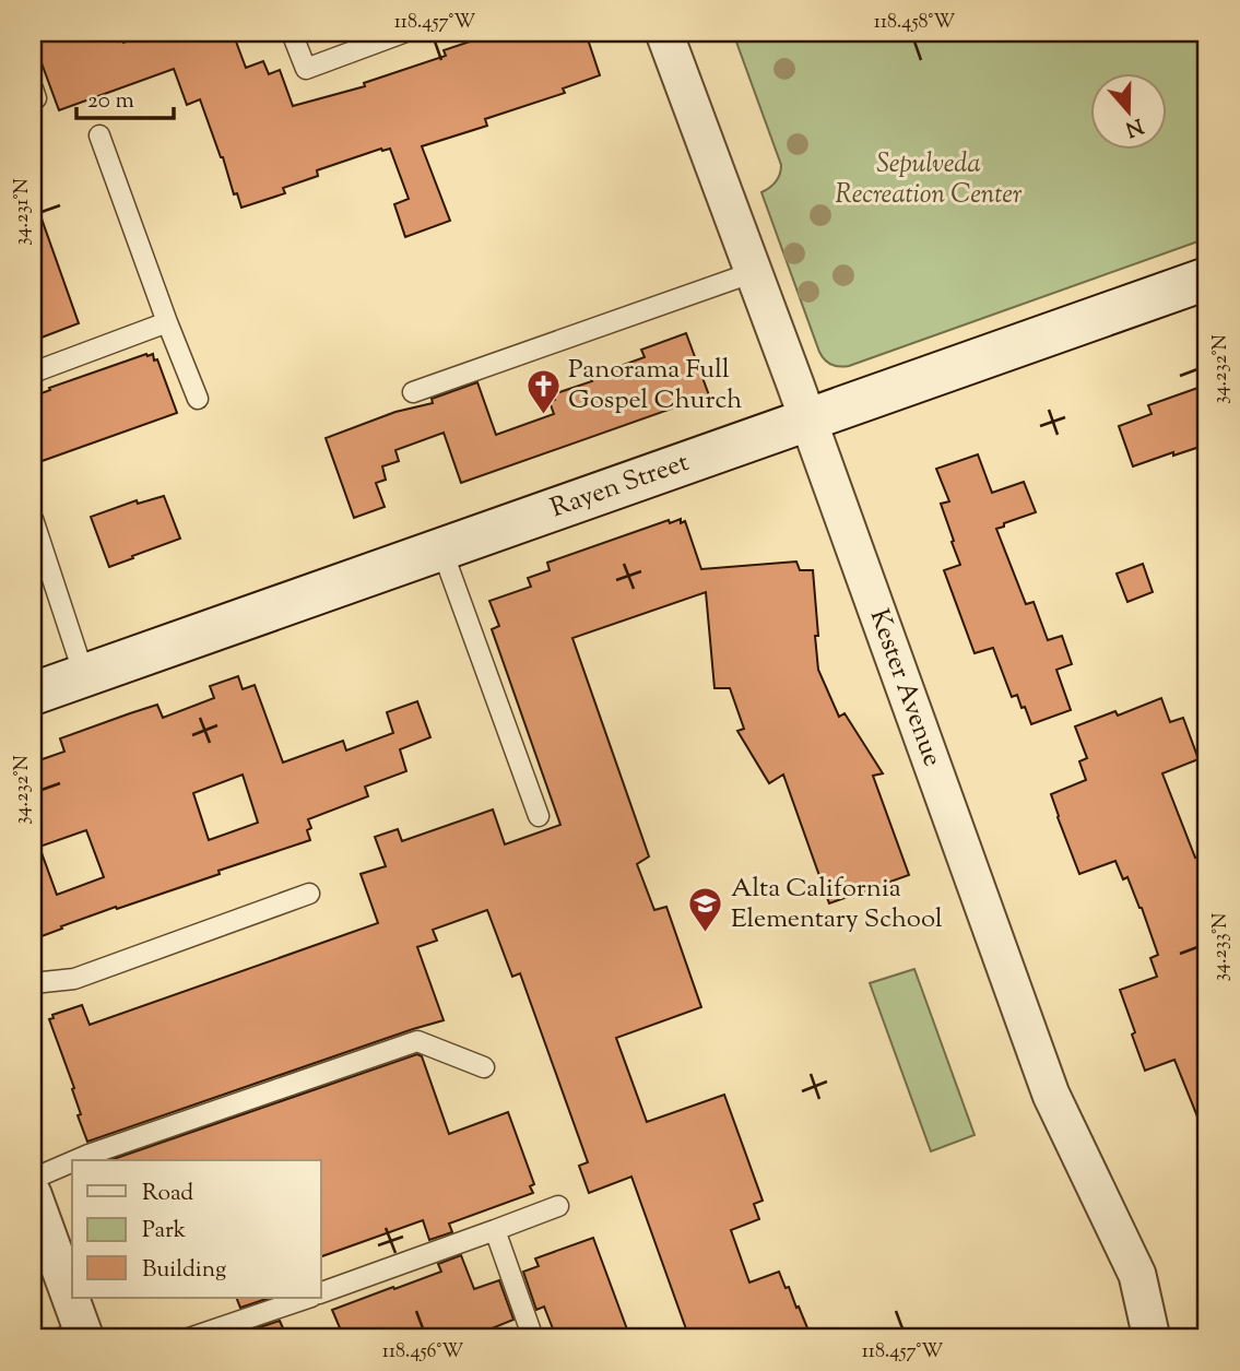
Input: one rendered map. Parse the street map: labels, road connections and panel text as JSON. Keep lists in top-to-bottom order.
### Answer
{
  "streets": {
    "street": ["Rayen Street", "Kester Avenue"]
  },
  "crossings": [
    ["Rayen Street", "Kester Avenue"]
  ],
  "parks": ["Sepulveda Recreation Center"],
  "places": {
    "church": ["Panorama Full Gospel Church"],
    "school or university": ["Alta California Elementary School"]
  },
  "legend": ["Road", "Park", "Building"],
  "scale_bar": "20 m",
  "north": "bottom",
  "coordinates": [
    "118.457°W",
    "118.458°W",
    "34.231°N",
    "34.232°N",
    "34.233°N",
    "118.456°W"
  ]
}
